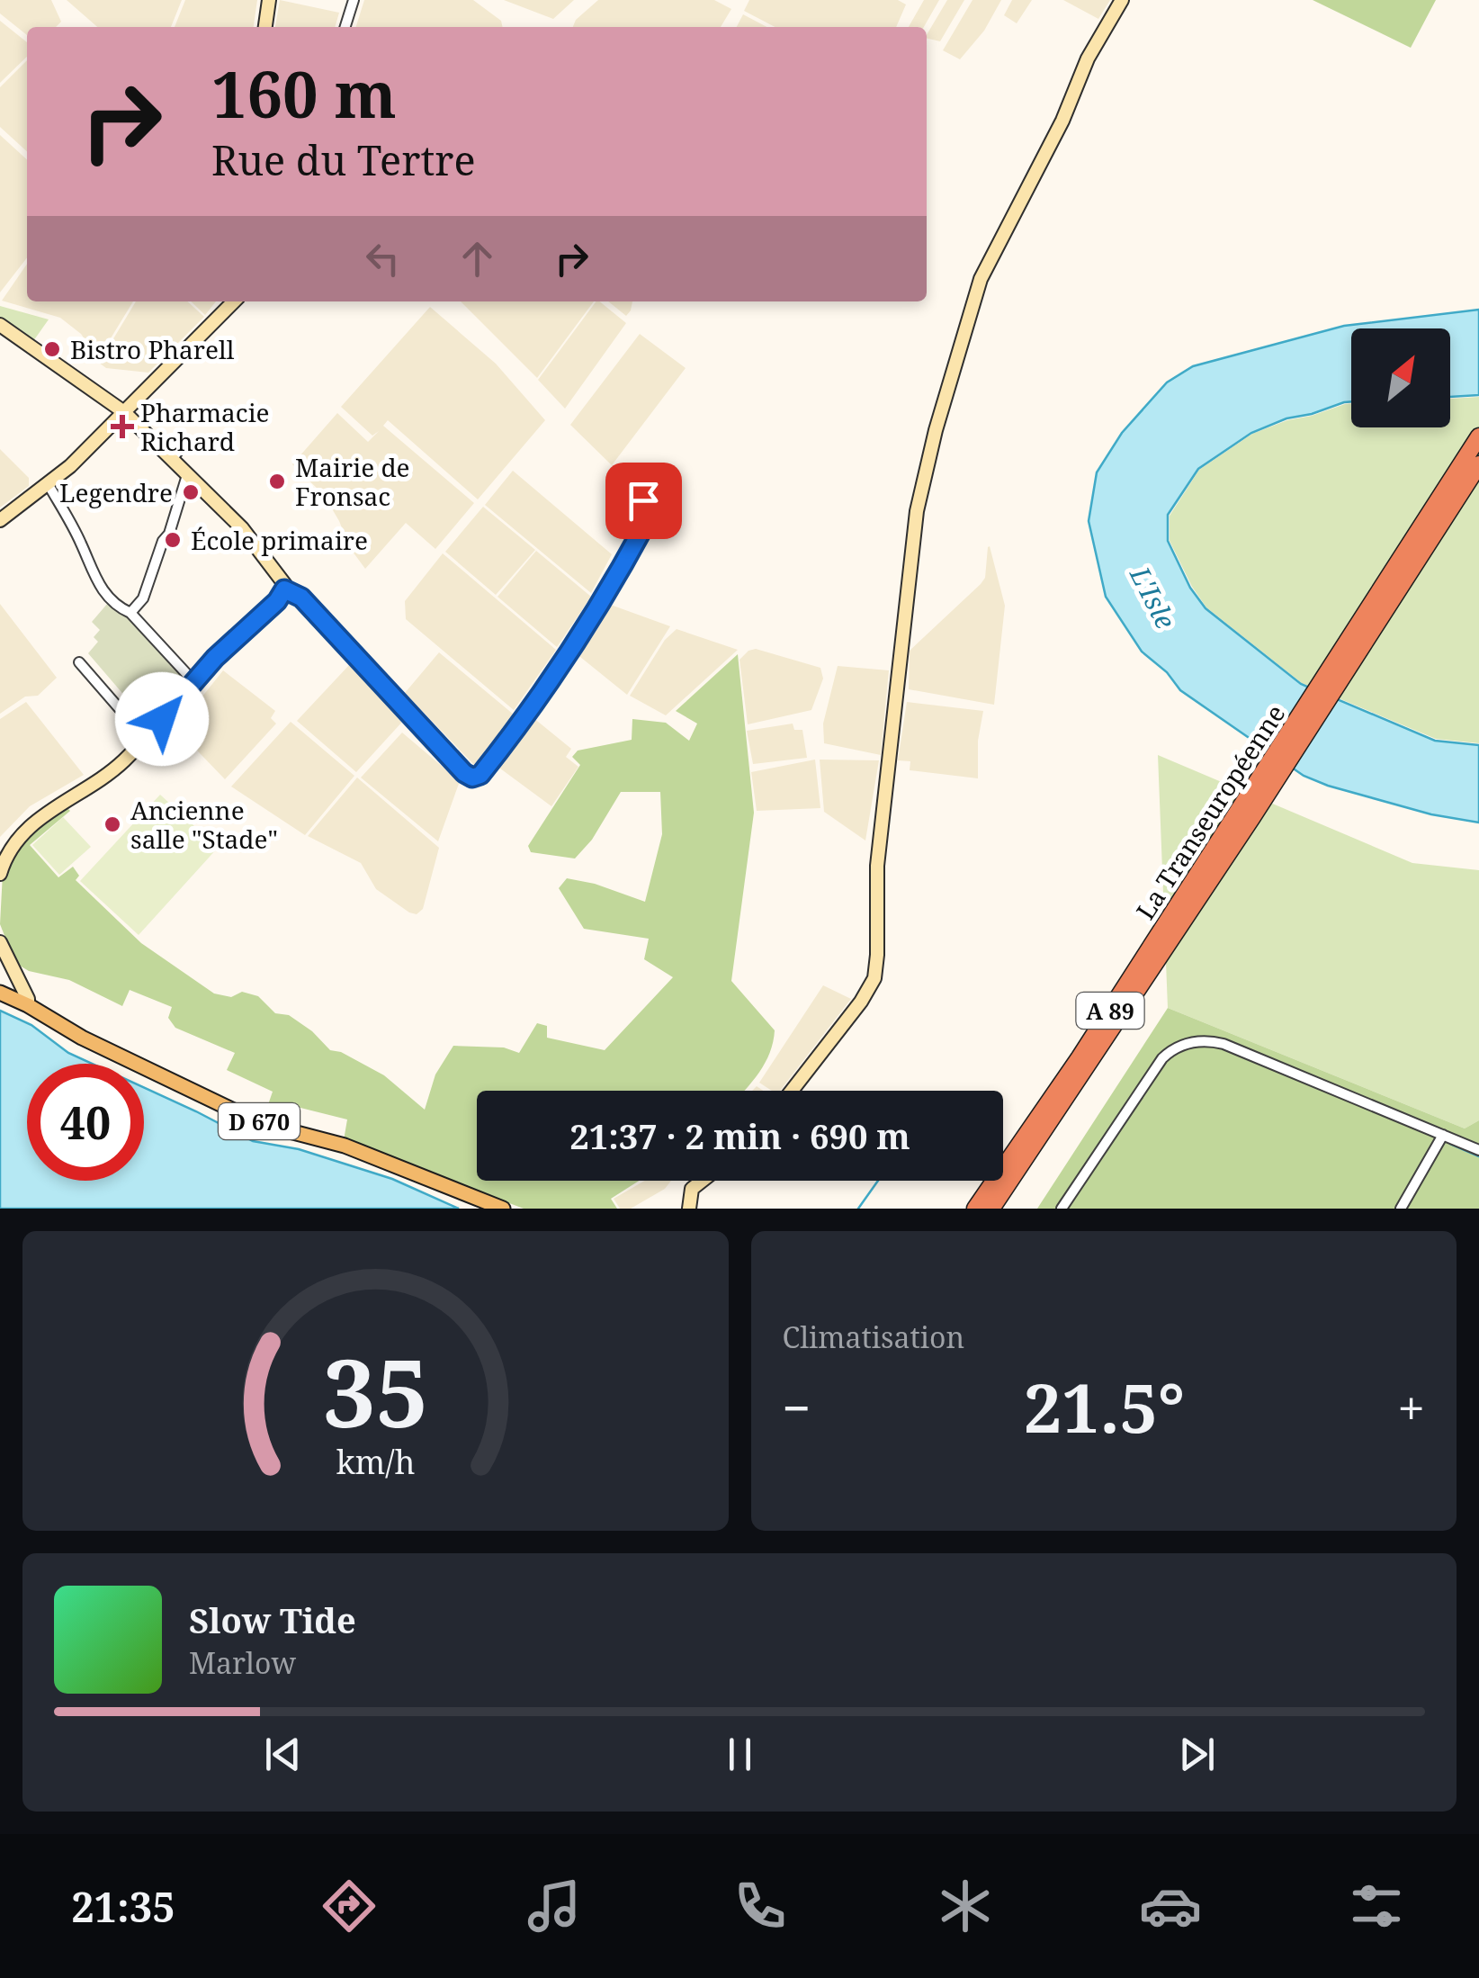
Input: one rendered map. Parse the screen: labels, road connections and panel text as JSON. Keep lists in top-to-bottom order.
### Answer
{
  "streets": {
    "highway": ["La Transeuropéenne", "A 89"],
    "main road": ["D 670"]
  },
  "water": ["L'Isle"],
  "places": {
    "other": [
      "Bistro Pharell",
      "Mairie de Fronsac",
      "Legendre",
      "École primaire",
      "Ancienne salle \"Stade\""
    ],
    "health": ["Pharmacie Richard"]
  },
  "north": "top right",
  "page": {
    "turn": ["160 m", "Rue du Tertre"],
    "limit": "40",
    "trip": "21:37 · 2 min · 690 m",
    "tile": "Climatisation",
    "heat": ["−", "21.5°", "+"],
    "song": ["Slow Tide", "Marlow"],
    "tabs": "21:35",
    "gauge": ["35", "km/h"]
  }
}
